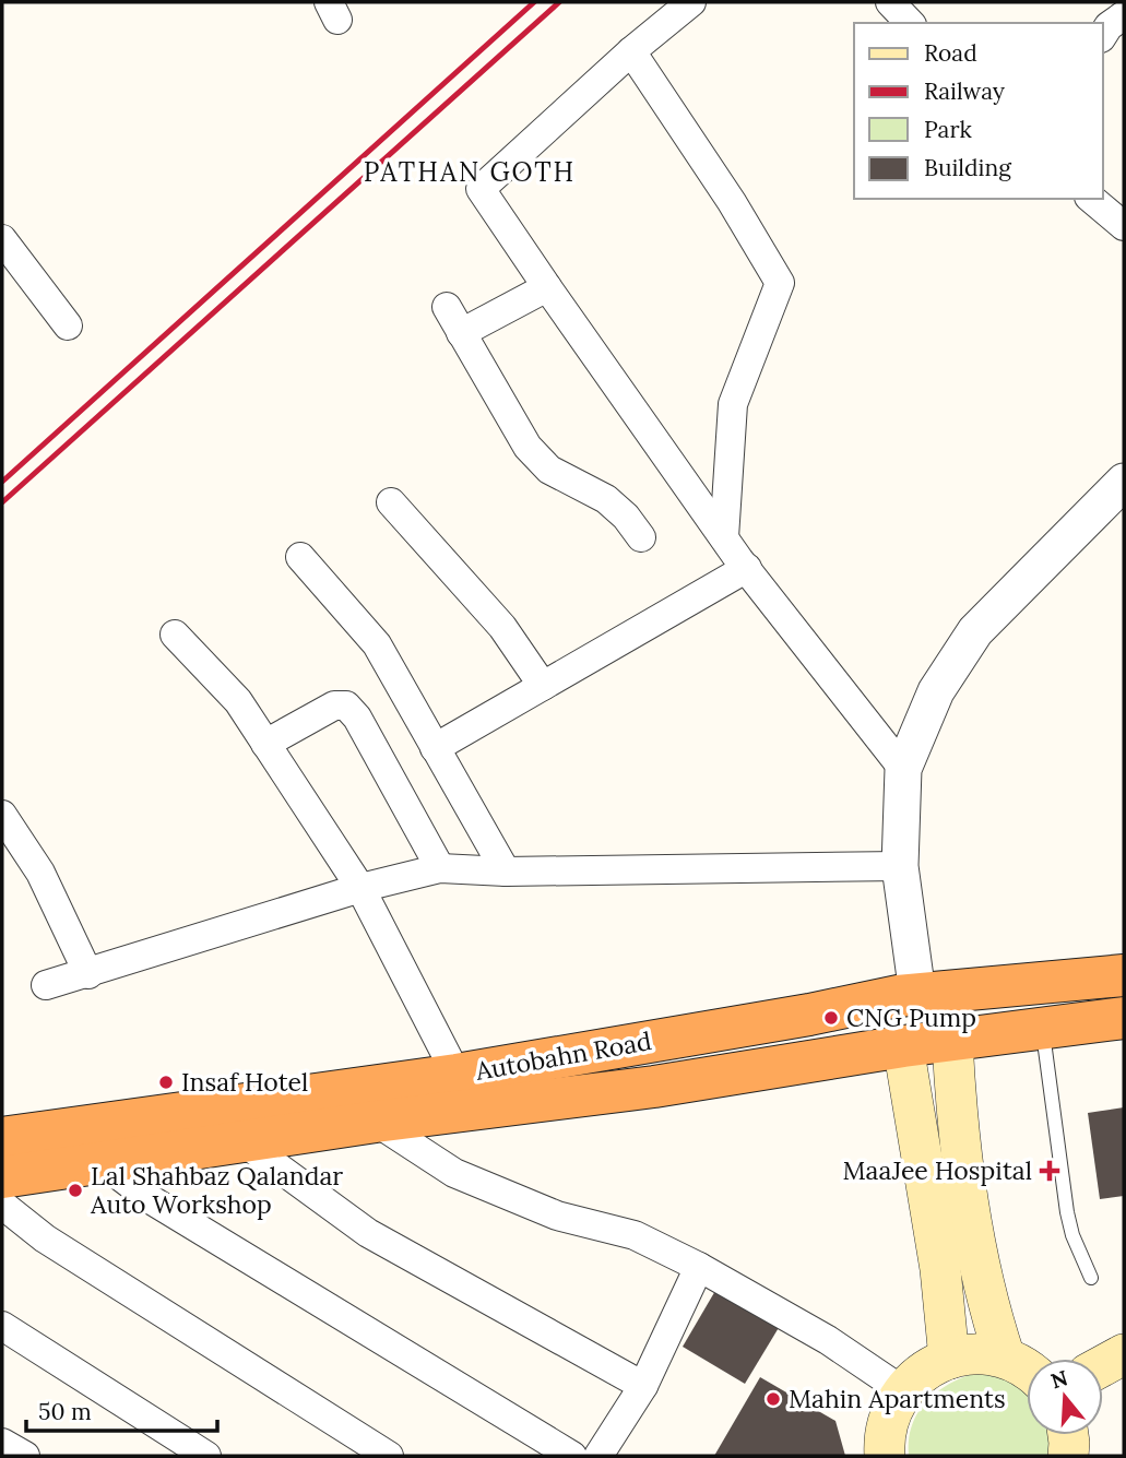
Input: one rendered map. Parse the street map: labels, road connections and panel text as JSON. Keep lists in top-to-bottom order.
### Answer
{
  "streets": {
    "highway": ["Autobahn Road"]
  },
  "districts": ["PATHAN GOTH"],
  "places": {
    "other": [
      "CNG Pump",
      "Insaf Hotel",
      "Lal Shahbaz Qalandar Auto Workshop",
      "Mahin Apartments"
    ],
    "health": ["MaaJee Hospital"]
  },
  "legend": [
    "Road",
    "Railway",
    "Park",
    "Building"
  ],
  "scale_bar": "50 m",
  "north": "top"
}
